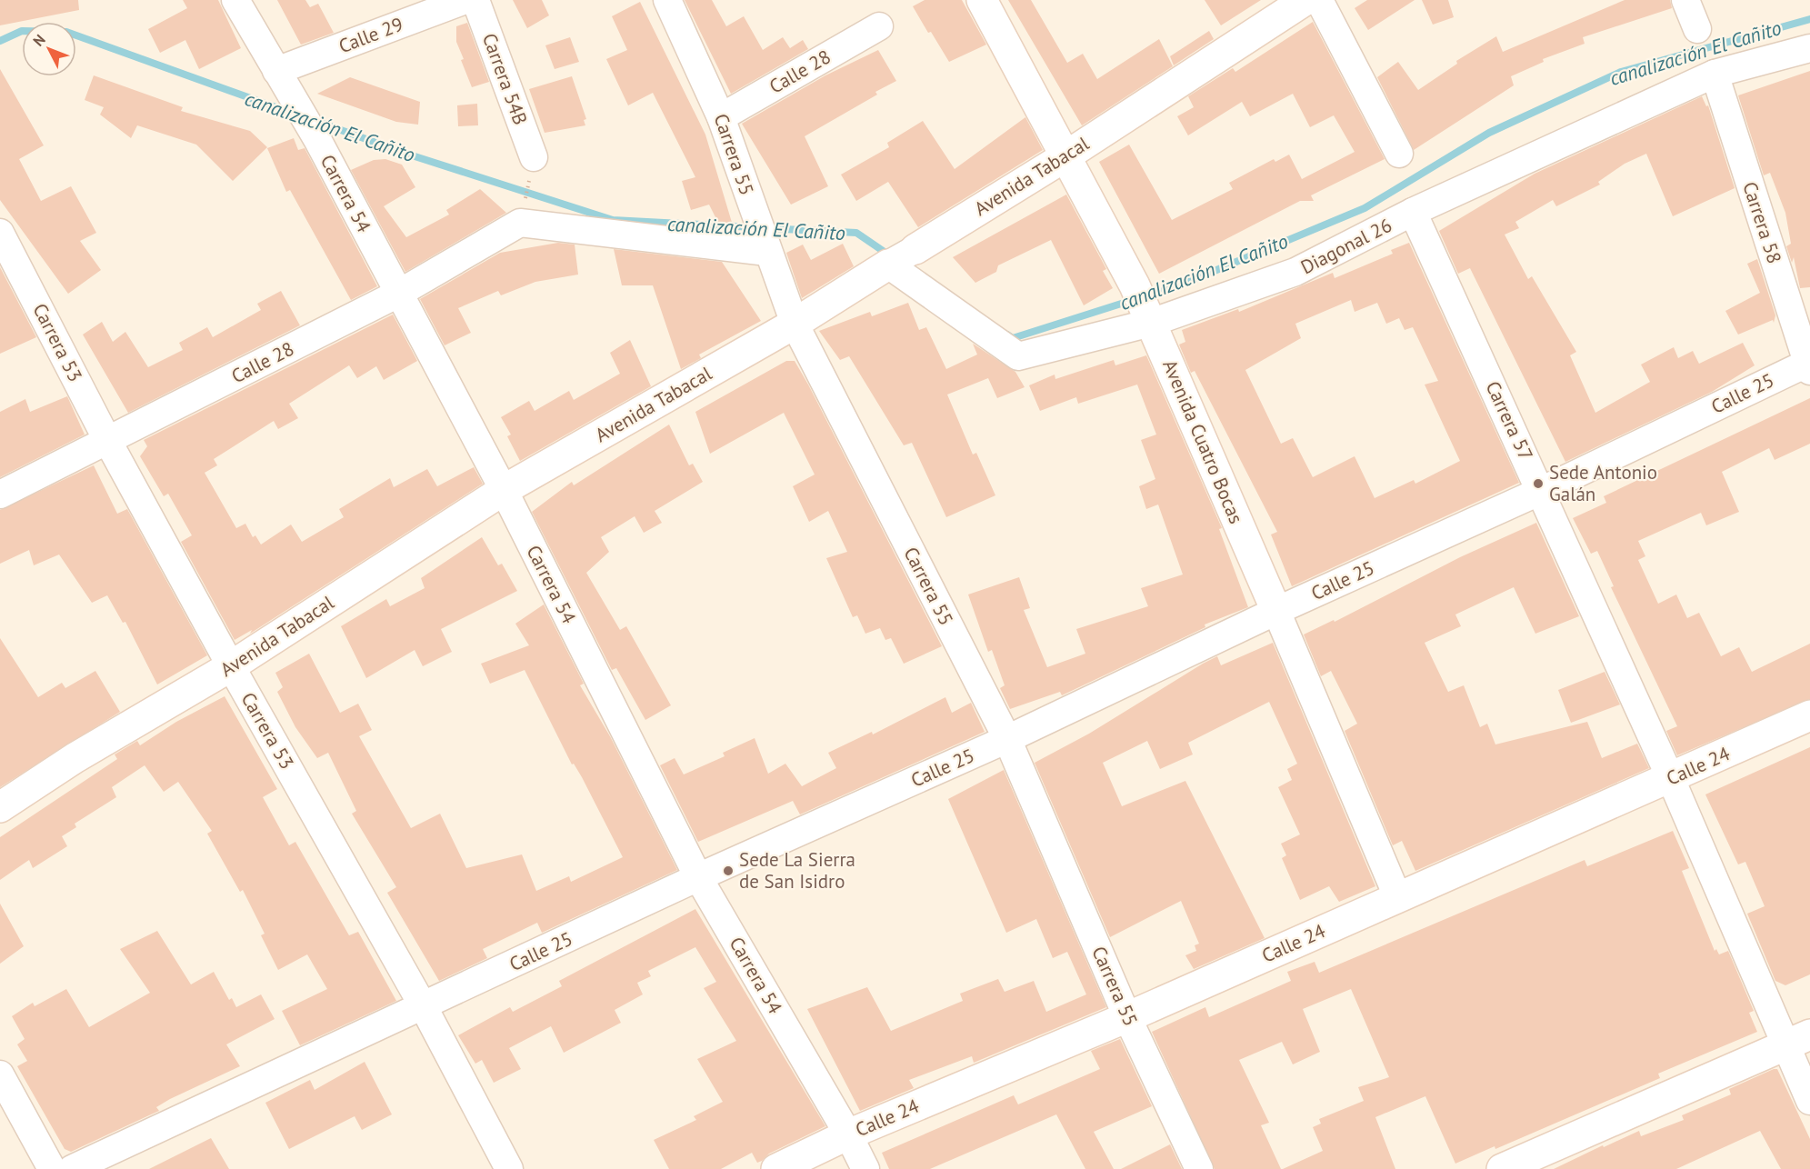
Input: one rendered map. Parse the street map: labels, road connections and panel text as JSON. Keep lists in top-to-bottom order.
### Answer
{
  "streets": {
    "street": [
      "Calle 29",
      "Calle 28",
      "Carrera 54B",
      "Carrera 55",
      "Avenida Tabacal",
      "Carrera 54",
      "Carrera 58",
      "Diagonal 26",
      "Carrera 53",
      "Calle 25",
      "Carrera 57",
      "Avenida Cuatro Bocas",
      "Calle 24"
    ]
  },
  "crossings": [
    ["Calle 29", "Carrera 54"],
    ["Calle 28", "Carrera 55"],
    ["Calle 28", "Carrera 54"],
    ["Calle 28", "Carrera 53"],
    ["Carrera 55", "Avenida Tabacal"],
    ["Carrera 55", "Calle 25"],
    ["Carrera 55", "Calle 24"],
    ["Avenida Tabacal", "Carrera 54"],
    ["Avenida Tabacal", "Diagonal 26"],
    ["Avenida Tabacal", "Carrera 53"],
    ["Avenida Tabacal", "Avenida Cuatro Bocas"],
    ["Carrera 54", "Calle 25"],
    ["Carrera 54", "Calle 24"],
    ["Carrera 58", "Diagonal 26"],
    ["Carrera 58", "Calle 25"],
    ["Diagonal 26", "Carrera 57"],
    ["Diagonal 26", "Avenida Cuatro Bocas"],
    ["Carrera 53", "Calle 25"],
    ["Calle 25", "Carrera 57"],
    ["Calle 25", "Avenida Cuatro Bocas"],
    ["Carrera 57", "Calle 24"],
    ["Avenida Cuatro Bocas", "Calle 24"]
  ],
  "water": ["canalización El Cañito"],
  "places": ["Sede Antonio Galán", "Sede La Sierra de San Isidro"],
  "north": "top left"
}
